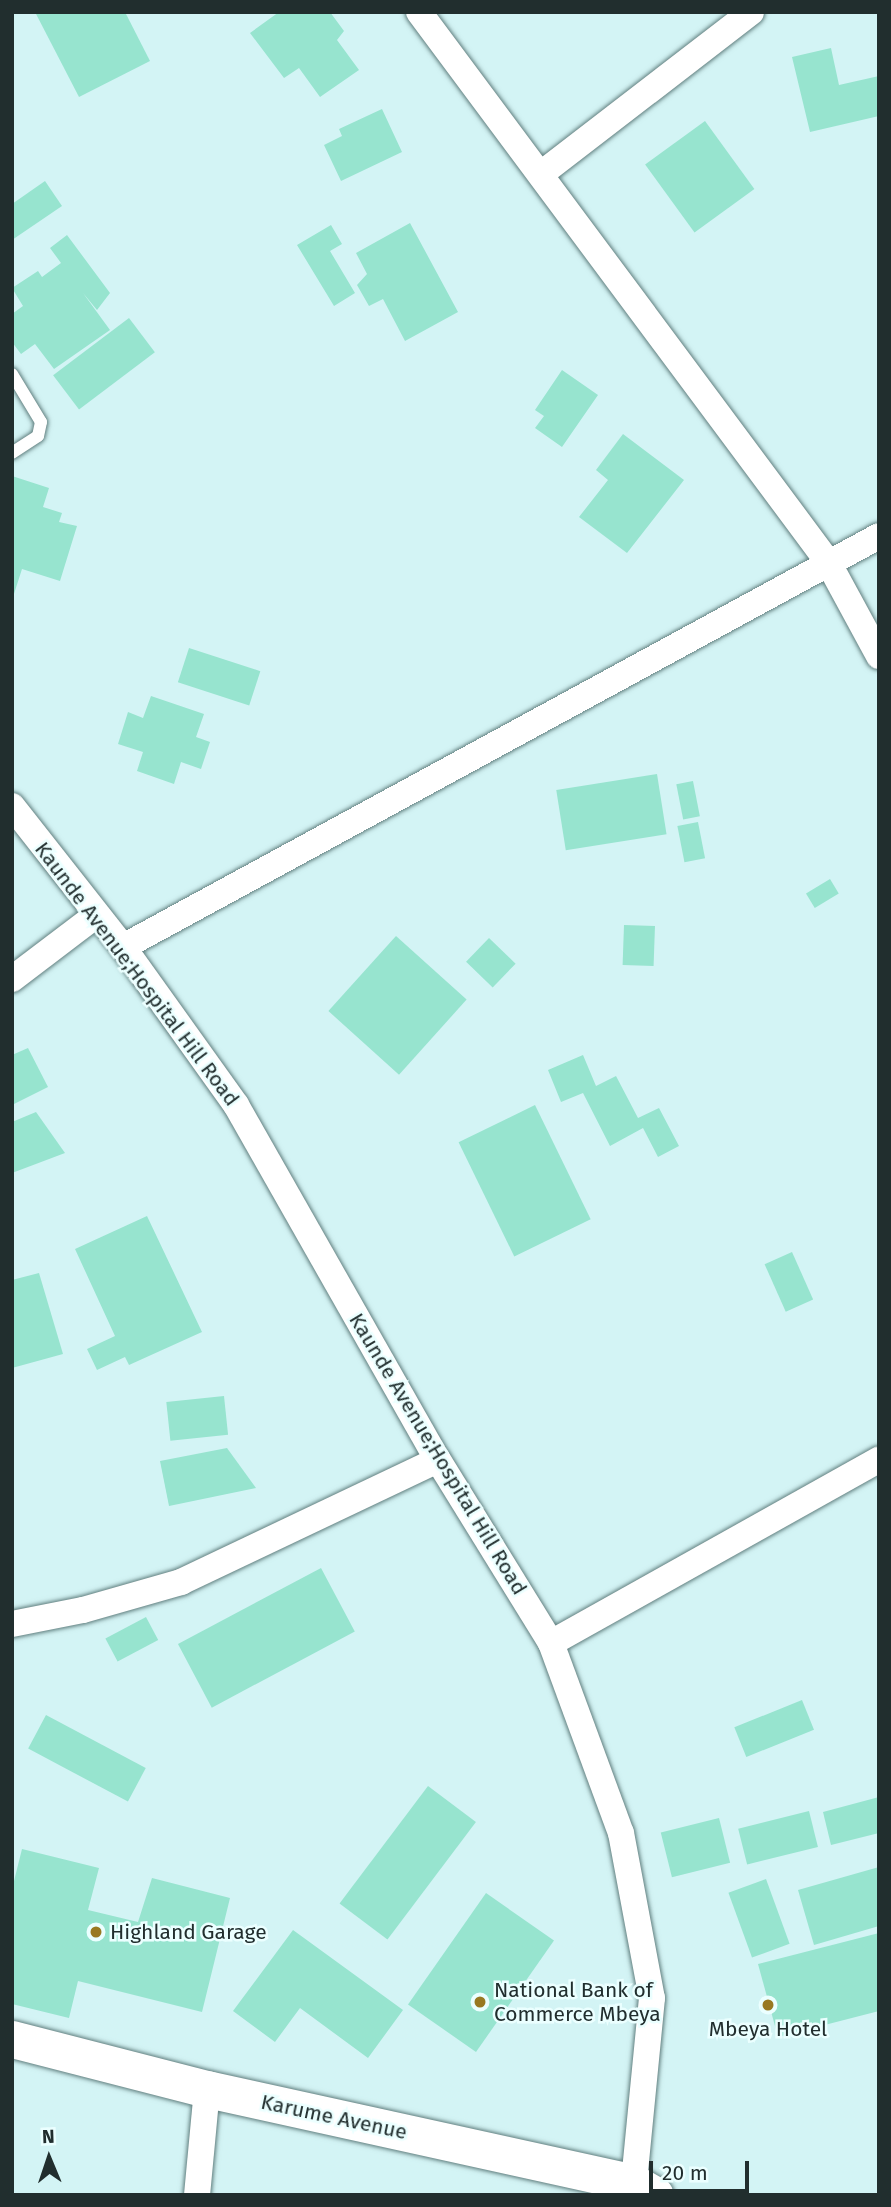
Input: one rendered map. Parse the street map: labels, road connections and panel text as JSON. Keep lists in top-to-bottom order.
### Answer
{
  "streets": {
    "main road": ["Karume Avenue"],
    "street": ["Kaunde Avenue;Hospital Hill Road"]
  },
  "crossings": [
    ["Kaunde Avenue;Hospital Hill Road", "Karume Avenue"]
  ],
  "places": ["Highland Garage", "National Bank of Commerce Mbeya", "Mbeya Hotel"],
  "scale_bar": "20 m",
  "north": "top"
}
